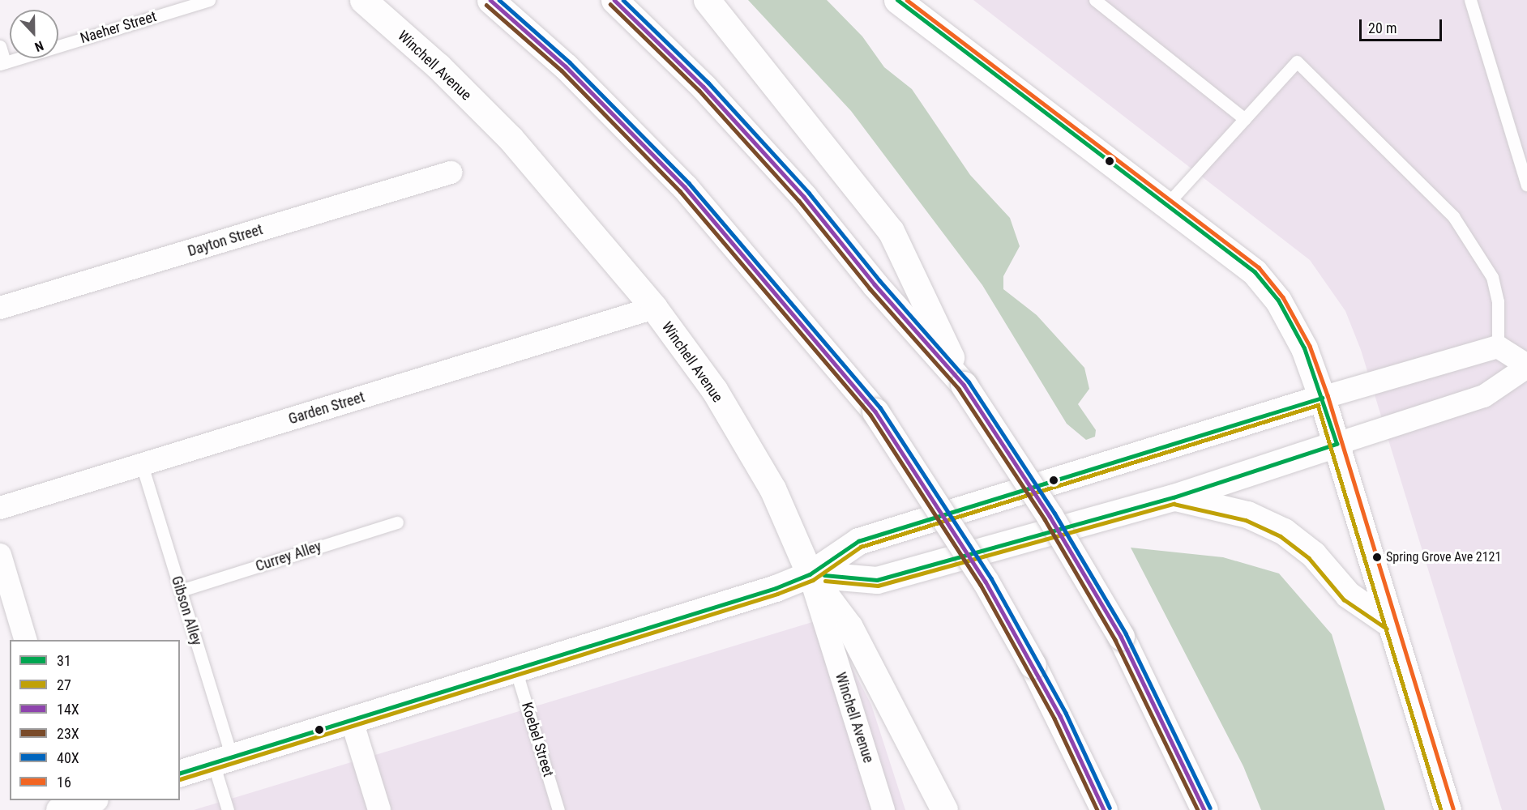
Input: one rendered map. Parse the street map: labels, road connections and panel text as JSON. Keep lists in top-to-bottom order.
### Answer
{
  "streets": {
    "main road": ["Winchell Avenue"],
    "street": ["Dayton Street", "Garden Street"],
    "lane": [
      "Naeher Street",
      "Currey Alley",
      "Gibson Alley",
      "Koebel Street"
    ]
  },
  "crossings": [
    ["Winchell Avenue", "Garden Street"],
    ["Garden Street", "Gibson Alley"],
    ["Currey Alley", "Gibson Alley"]
  ],
  "places": ["Spring Grove Ave 2121"],
  "lines": [
    "transit line 31",
    "transit line 14X",
    "transit line 40X",
    "transit line 16",
    "transit line 23X",
    "transit line 27"
  ],
  "legend": [
    "31",
    "27",
    "14X",
    "23X",
    "40X",
    "16"
  ],
  "scale_bar": "20 m",
  "north": "bottom"
}
